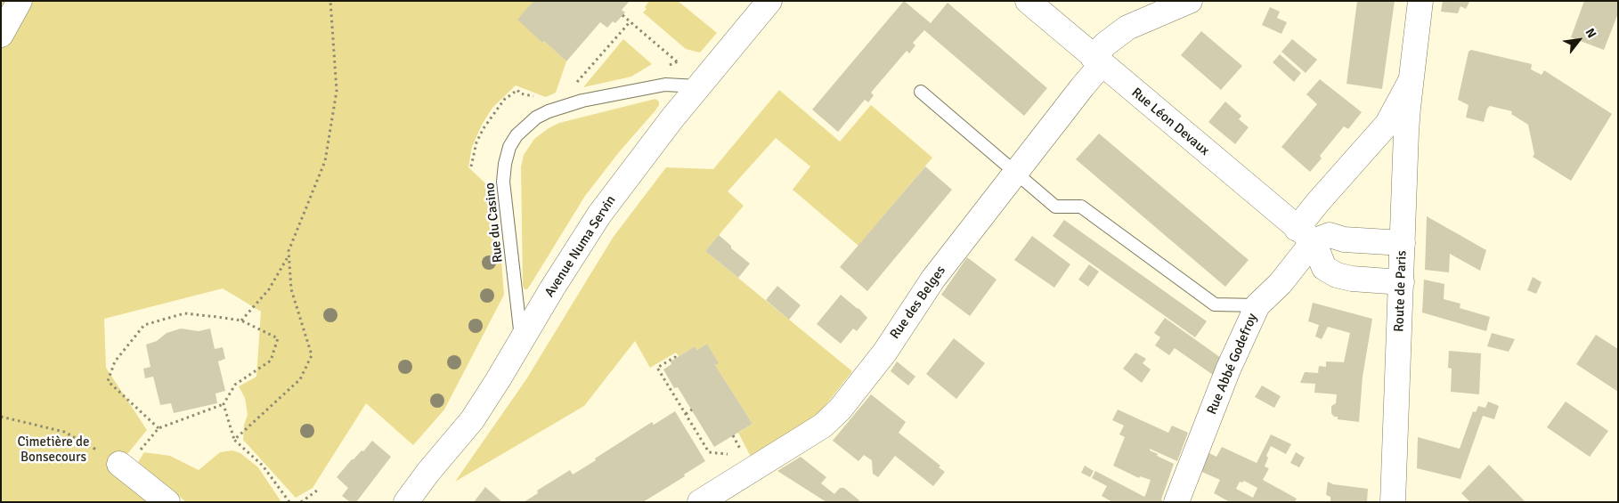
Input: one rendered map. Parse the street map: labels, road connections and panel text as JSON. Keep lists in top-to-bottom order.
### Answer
{
  "streets": {
    "street": [
      "Rue Léon Devaux",
      "Avenue Numa Servin",
      "Route de Paris",
      "Rue des Belges",
      "Rue Abbé Godefroy"
    ],
    "lane": ["Rue du Casino"]
  },
  "crossings": [
    ["Rue Léon Devaux", "Route de Paris"],
    ["Rue Léon Devaux", "Rue des Belges"],
    ["Rue Léon Devaux", "Rue Abbé Godefroy"],
    ["Rue du Casino", "Avenue Numa Servin"],
    ["Route de Paris", "Rue Abbé Godefroy"]
  ],
  "parks": ["Cimetière de Bonsecours"],
  "north": "top right"
}
